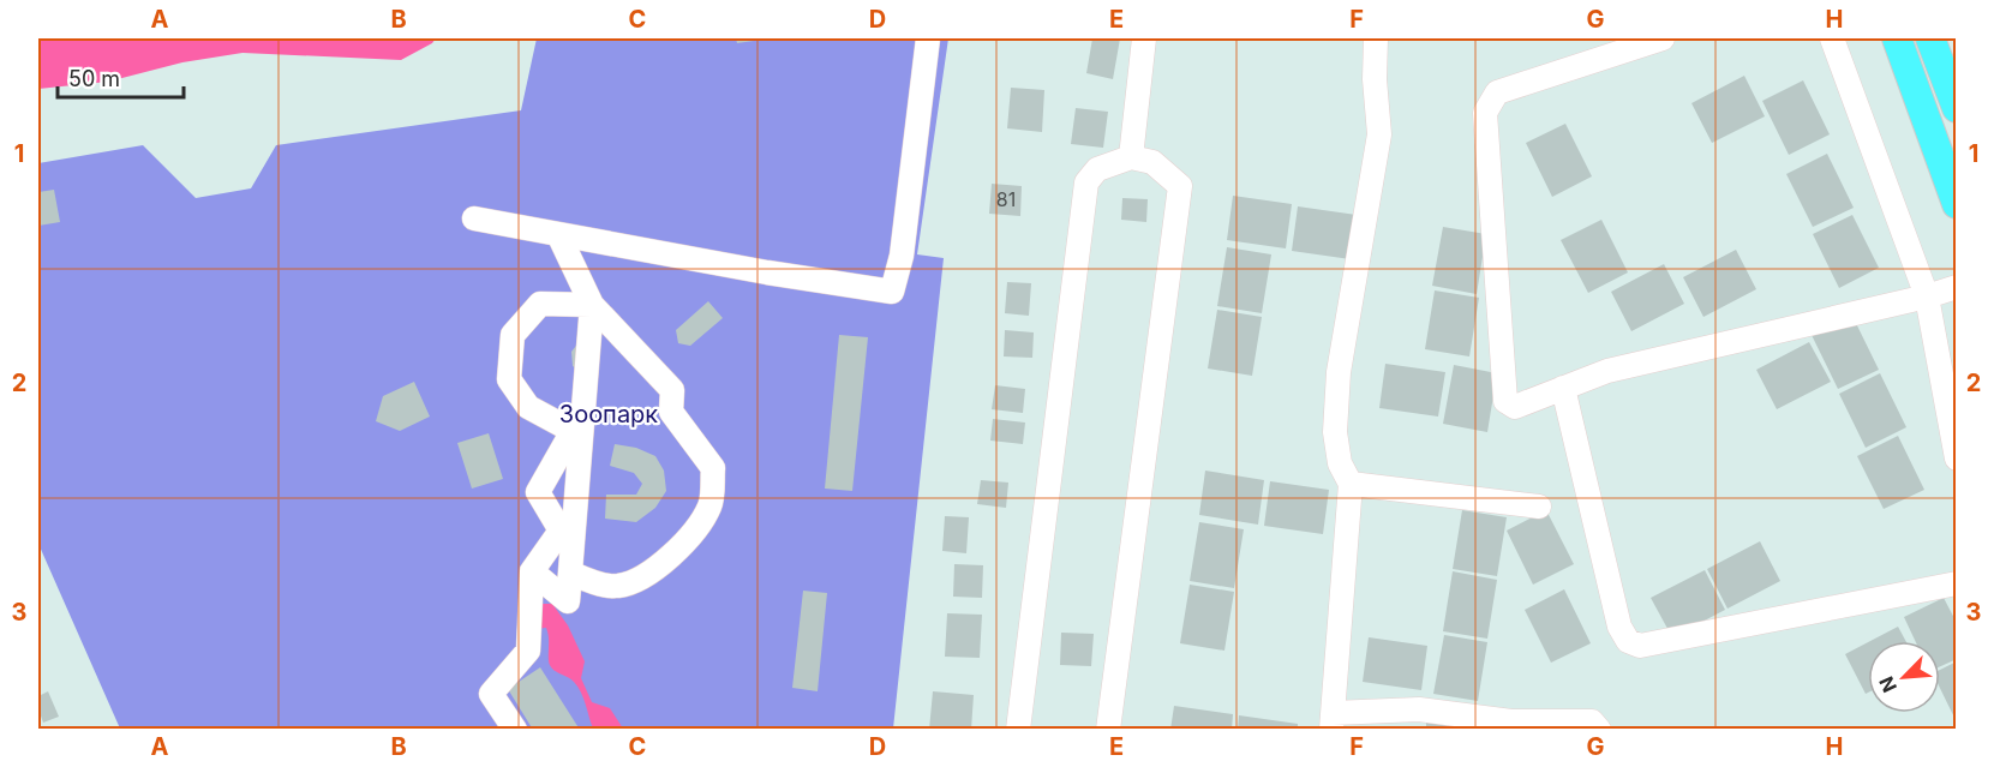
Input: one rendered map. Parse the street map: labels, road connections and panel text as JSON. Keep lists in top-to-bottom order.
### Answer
{
  "parks": ["Зоопарк"],
  "house_numbers": ["81"],
  "scale_bar": "50 m",
  "north": "bottom left",
  "grid": {
    "columns": [
      "A",
      "B",
      "C",
      "D",
      "E",
      "F",
      "G",
      "H"
    ],
    "rows": ["1", "2", "3"]
  }
}
